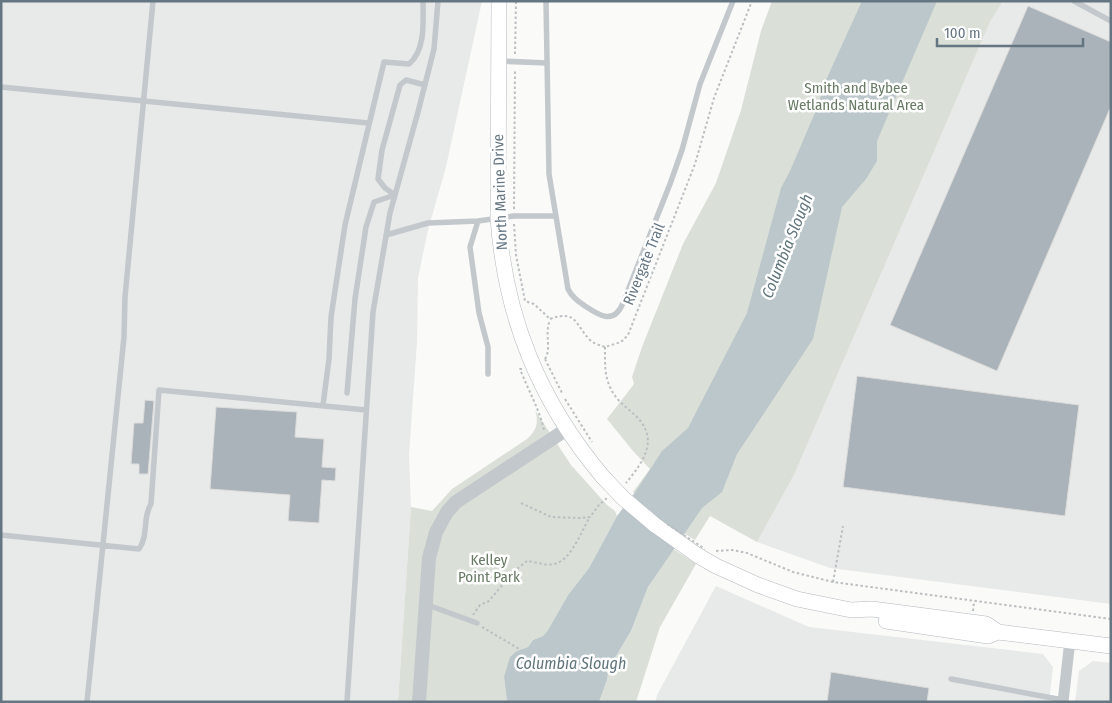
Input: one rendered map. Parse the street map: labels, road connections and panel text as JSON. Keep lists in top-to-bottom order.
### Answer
{
  "streets": {
    "main road": ["North Marine Drive"],
    "path": ["Rivergate Trail"]
  },
  "water": ["Columbia Slough"],
  "parks": ["Smith and Bybee Wetlands Natural Area", "Kelley Point Park"],
  "scale_bar": "100 m"
}
